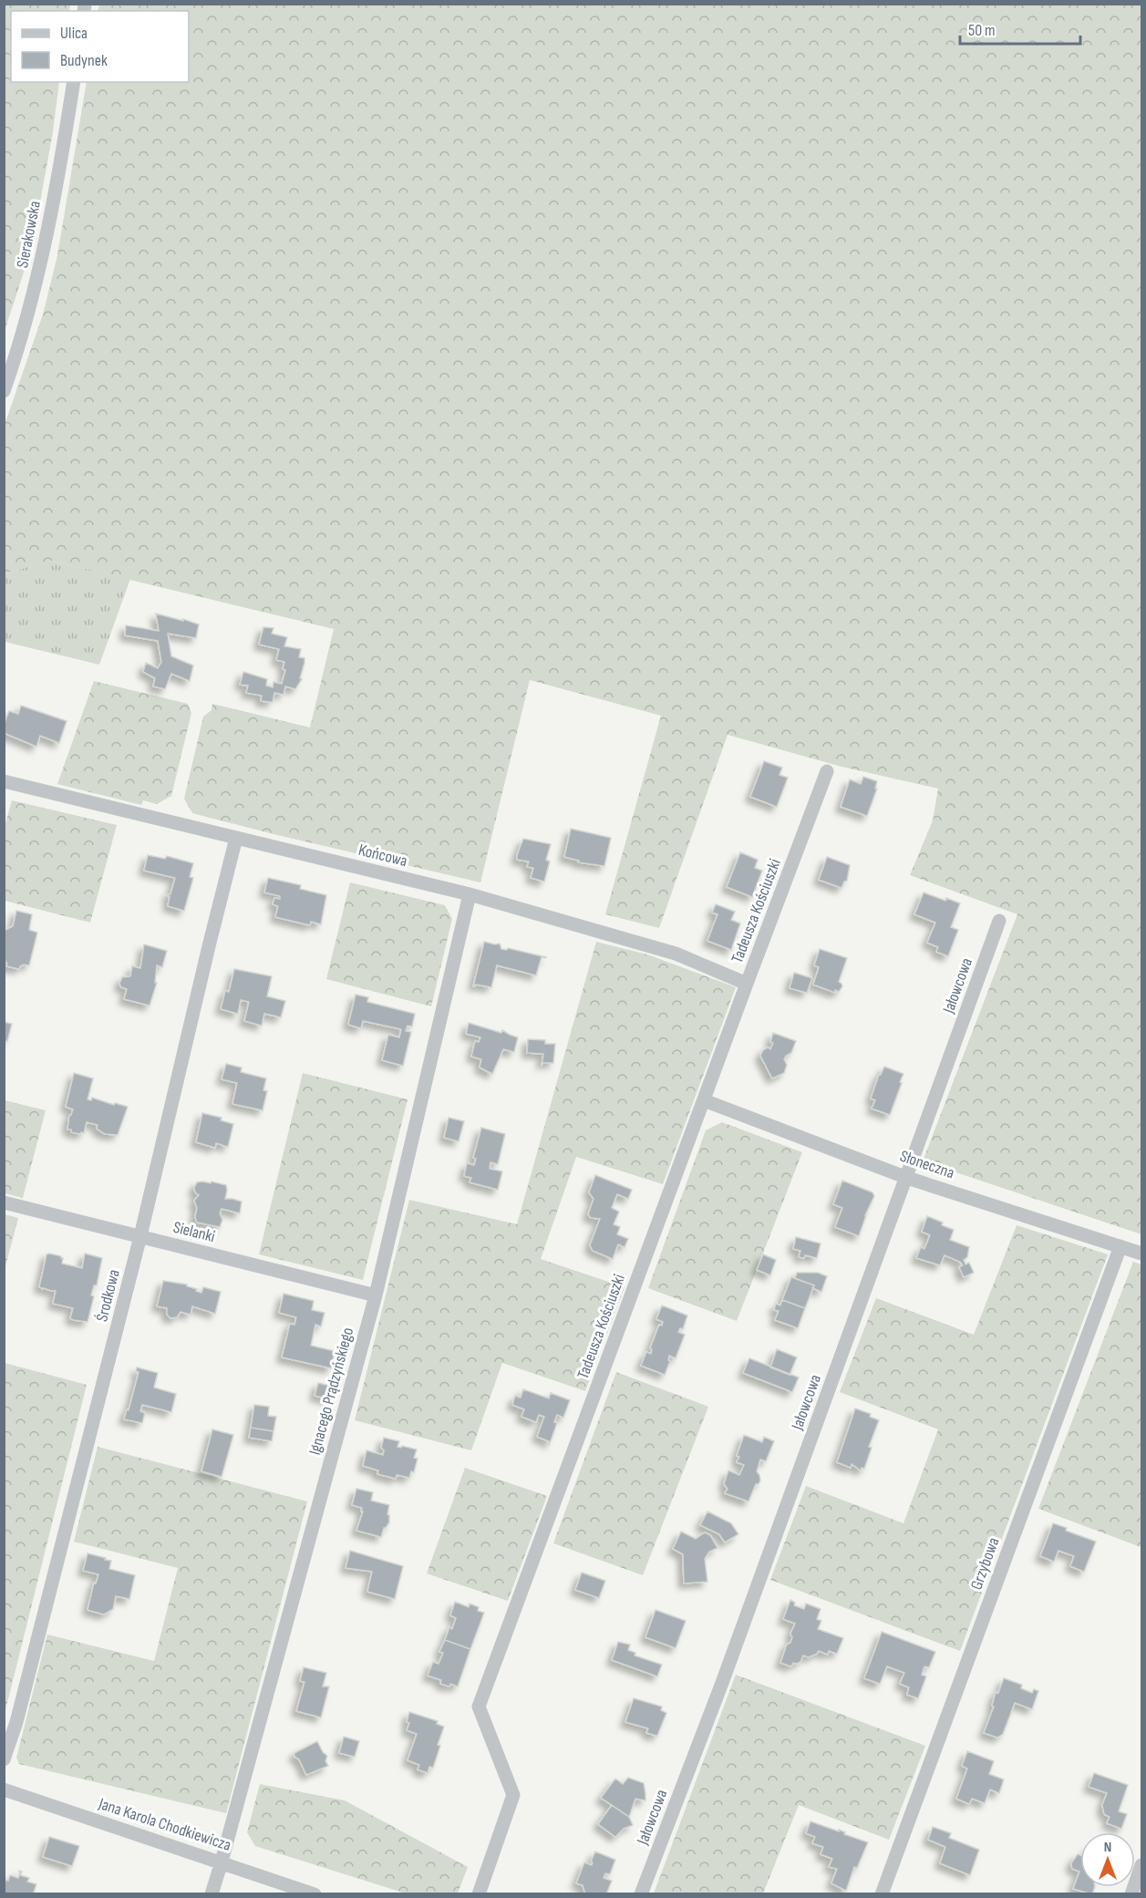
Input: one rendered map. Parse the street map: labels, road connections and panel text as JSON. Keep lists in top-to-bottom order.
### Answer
{
  "streets": {
    "street": [
      "Sierakowska",
      "Końcowa",
      "Tadeusza Kościuszki",
      "Jałowcowa",
      "Słoneczna",
      "Sielanki",
      "Środkowa",
      "Ignacego Prądzyńskiego",
      "Grzybowa",
      "Jana Karola Chodkiewicza"
    ]
  },
  "crossings": [
    ["Końcowa", "Tadeusza Kościuszki"],
    ["Końcowa", "Środkowa"],
    ["Końcowa", "Ignacego Prądzyńskiego"],
    ["Tadeusza Kościuszki", "Słoneczna"],
    ["Jałowcowa", "Słoneczna"],
    ["Słoneczna", "Grzybowa"],
    ["Sielanki", "Środkowa"],
    ["Sielanki", "Ignacego Prądzyńskiego"],
    ["Ignacego Prądzyńskiego", "Jana Karola Chodkiewicza"]
  ],
  "legend": ["Ulica", "Budynek"],
  "scale_bar": "50 m",
  "north": "top"
}
